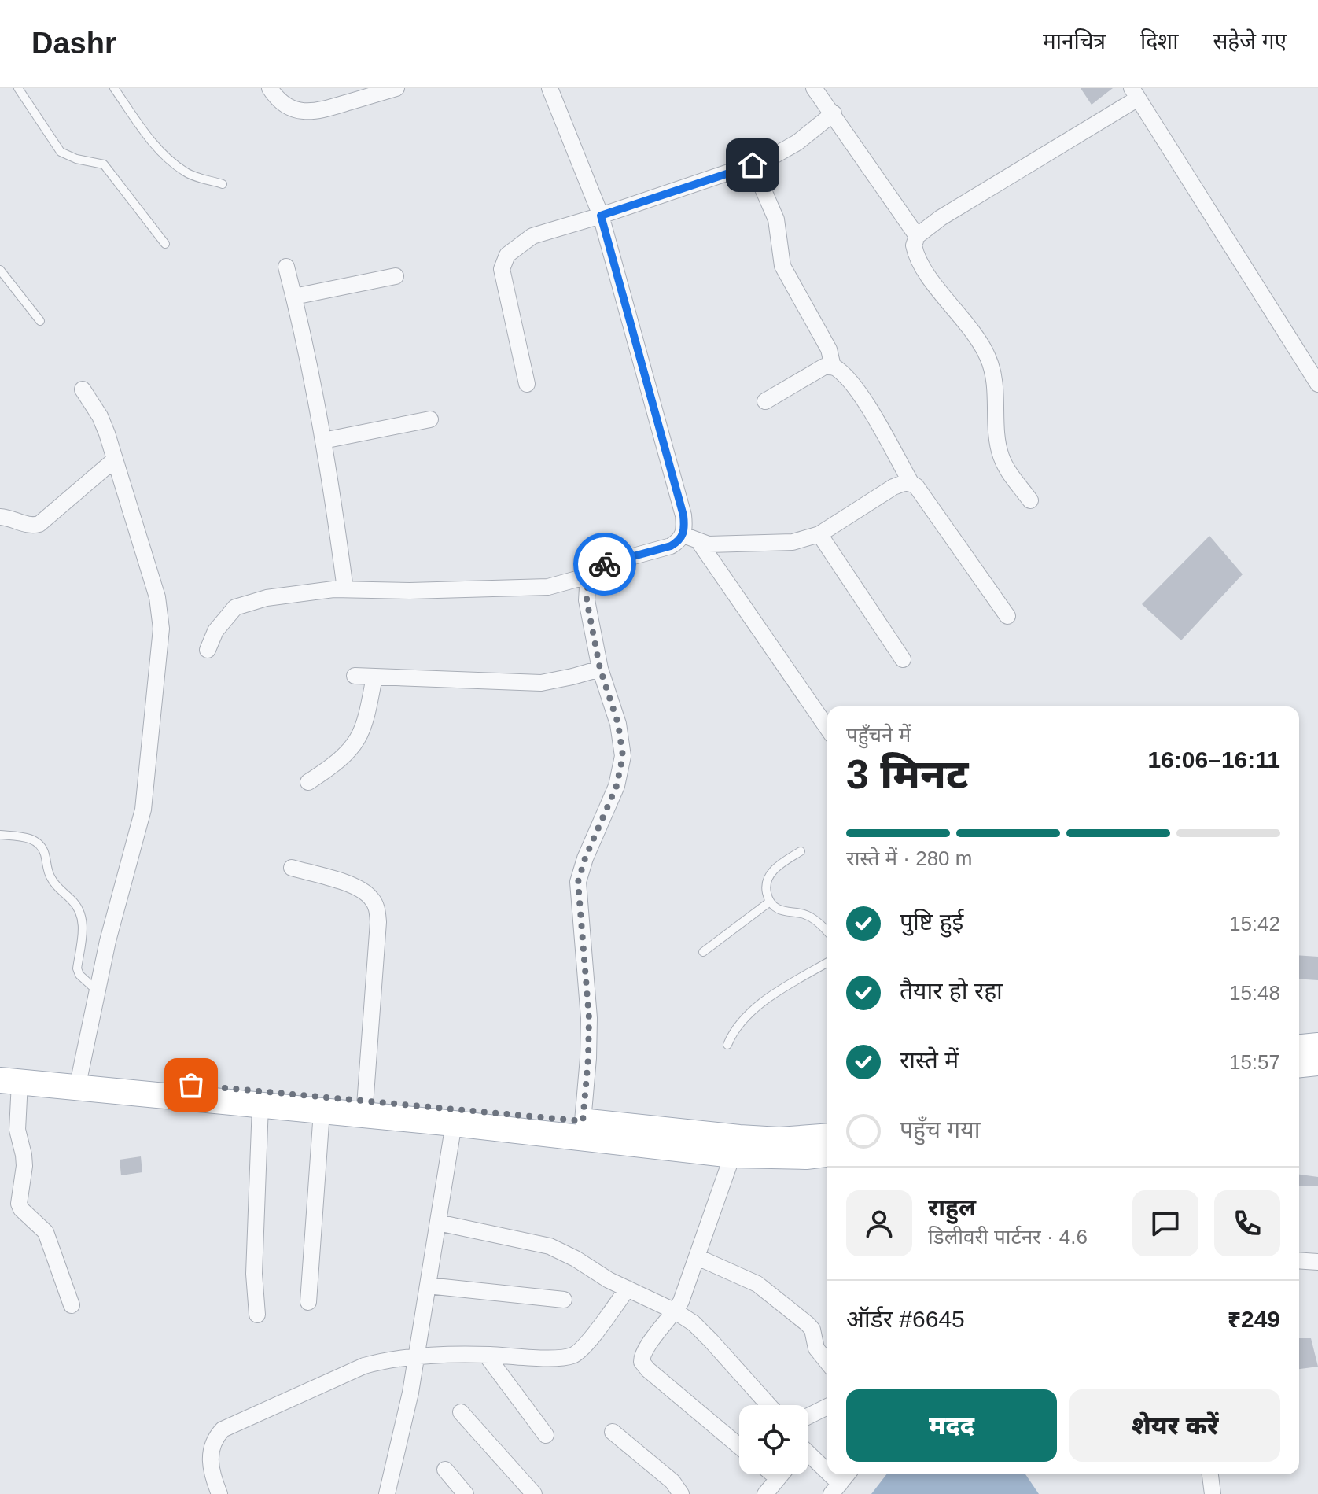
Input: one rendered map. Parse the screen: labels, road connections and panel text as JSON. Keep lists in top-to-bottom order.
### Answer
{
  "page": {
    "header": "Dashr",
    "nav": ["मानचित्र", "दिशा", "सहेजे गए"],
    "heading": ["3 मिनट", "पहुँचने में", "16:06–16:11"],
    "panel": [
      "राहुल",
      "डिलीवरी पार्टनर · 4.6",
      "ऑर्डर #6645",
      "₹249"
    ],
    "bar": "रास्ते में · 280 m",
    "list": [
      ["पुष्टि हुई", "15:42"],
      ["तैयार हो रहा", "15:48"],
      ["रास्ते में", "15:57"],
      "पहुँच गया"
    ],
    "buttons": ["मदद", "शेयर करें"]
  }
}
